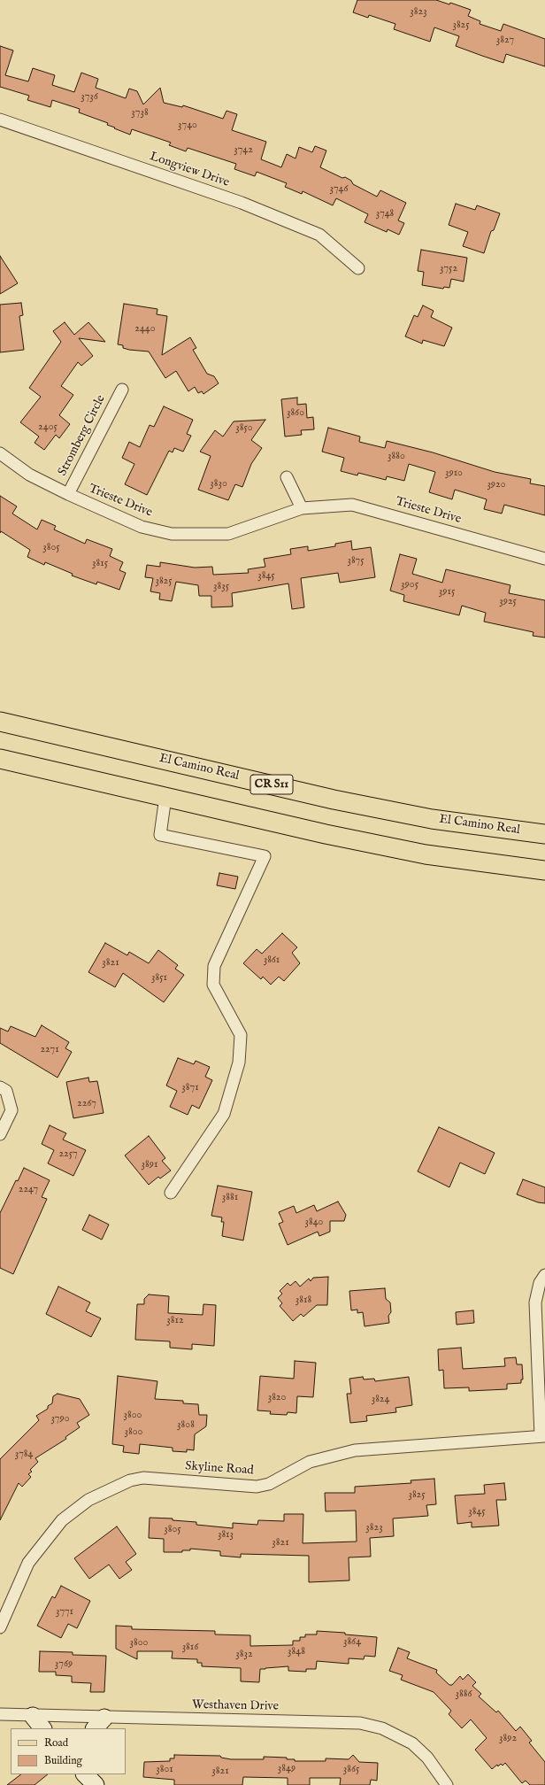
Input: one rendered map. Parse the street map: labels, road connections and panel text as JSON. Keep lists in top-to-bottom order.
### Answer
{
  "streets": {
    "main road": ["El Camino Real", "CR S11"],
    "street": [
      "Longview Drive",
      "Stromberg Circle",
      "Trieste Drive",
      "Skyline Road",
      "Westhaven Drive"
    ]
  },
  "crossings": [
    ["Stromberg Circle", "Trieste Drive"]
  ],
  "house_numbers": [
    "3823",
    "3825",
    "3827",
    "3736",
    "3738",
    "3740",
    "3742",
    "3746",
    "3748",
    "3752",
    "2440",
    "3860",
    "2405",
    "3850",
    "3880",
    "3910",
    "3830",
    "3920",
    "3805",
    "3875",
    "3815",
    "3845",
    "3825",
    "3905",
    "3835",
    "3915",
    "3925",
    "3861",
    "3821",
    "3851",
    "2271",
    "3871",
    "2267",
    "2257",
    "3891",
    "2247",
    "3881",
    "3840",
    "3818",
    "3812",
    "3820",
    "3824",
    "3800",
    "3790",
    "3808",
    "3800",
    "3784",
    "3825",
    "3845",
    "3823",
    "3805",
    "3813",
    "3821",
    "3771",
    "3864",
    "3800",
    "3816",
    "3848",
    "3832",
    "3769",
    "3886",
    "3892",
    "3849",
    "3801",
    "3865",
    "3821"
  ],
  "legend": ["Road", "Building"]
}
